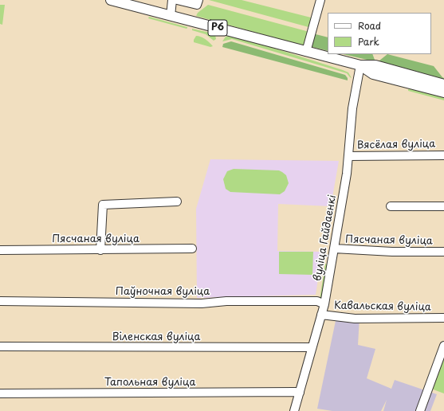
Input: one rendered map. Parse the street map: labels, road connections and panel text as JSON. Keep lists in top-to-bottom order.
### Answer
{
  "streets": {
    "main road": ["Р6"],
    "street": [
      "Вясёлая вуліца",
      "вуліца Гайдаенкі",
      "Пясчаная вуліца",
      "Паўночная вуліца",
      "Кавальская вуліца",
      "Віленская вуліца",
      "Тапольная вуліца"
    ]
  },
  "crossings": [
    ["Р6", "вуліца Гайдаенкі"],
    ["Вясёлая вуліца", "вуліца Гайдаенкі"],
    ["вуліца Гайдаенкі", "Пясчаная вуліца"],
    ["вуліца Гайдаенкі", "Паўночная вуліца"],
    ["вуліца Гайдаенкі", "Кавальская вуліца"],
    ["вуліца Гайдаенкі", "Віленская вуліца"],
    ["вуліца Гайдаенкі", "Тапольная вуліца"]
  ],
  "legend": ["Road", "Park"]
}
